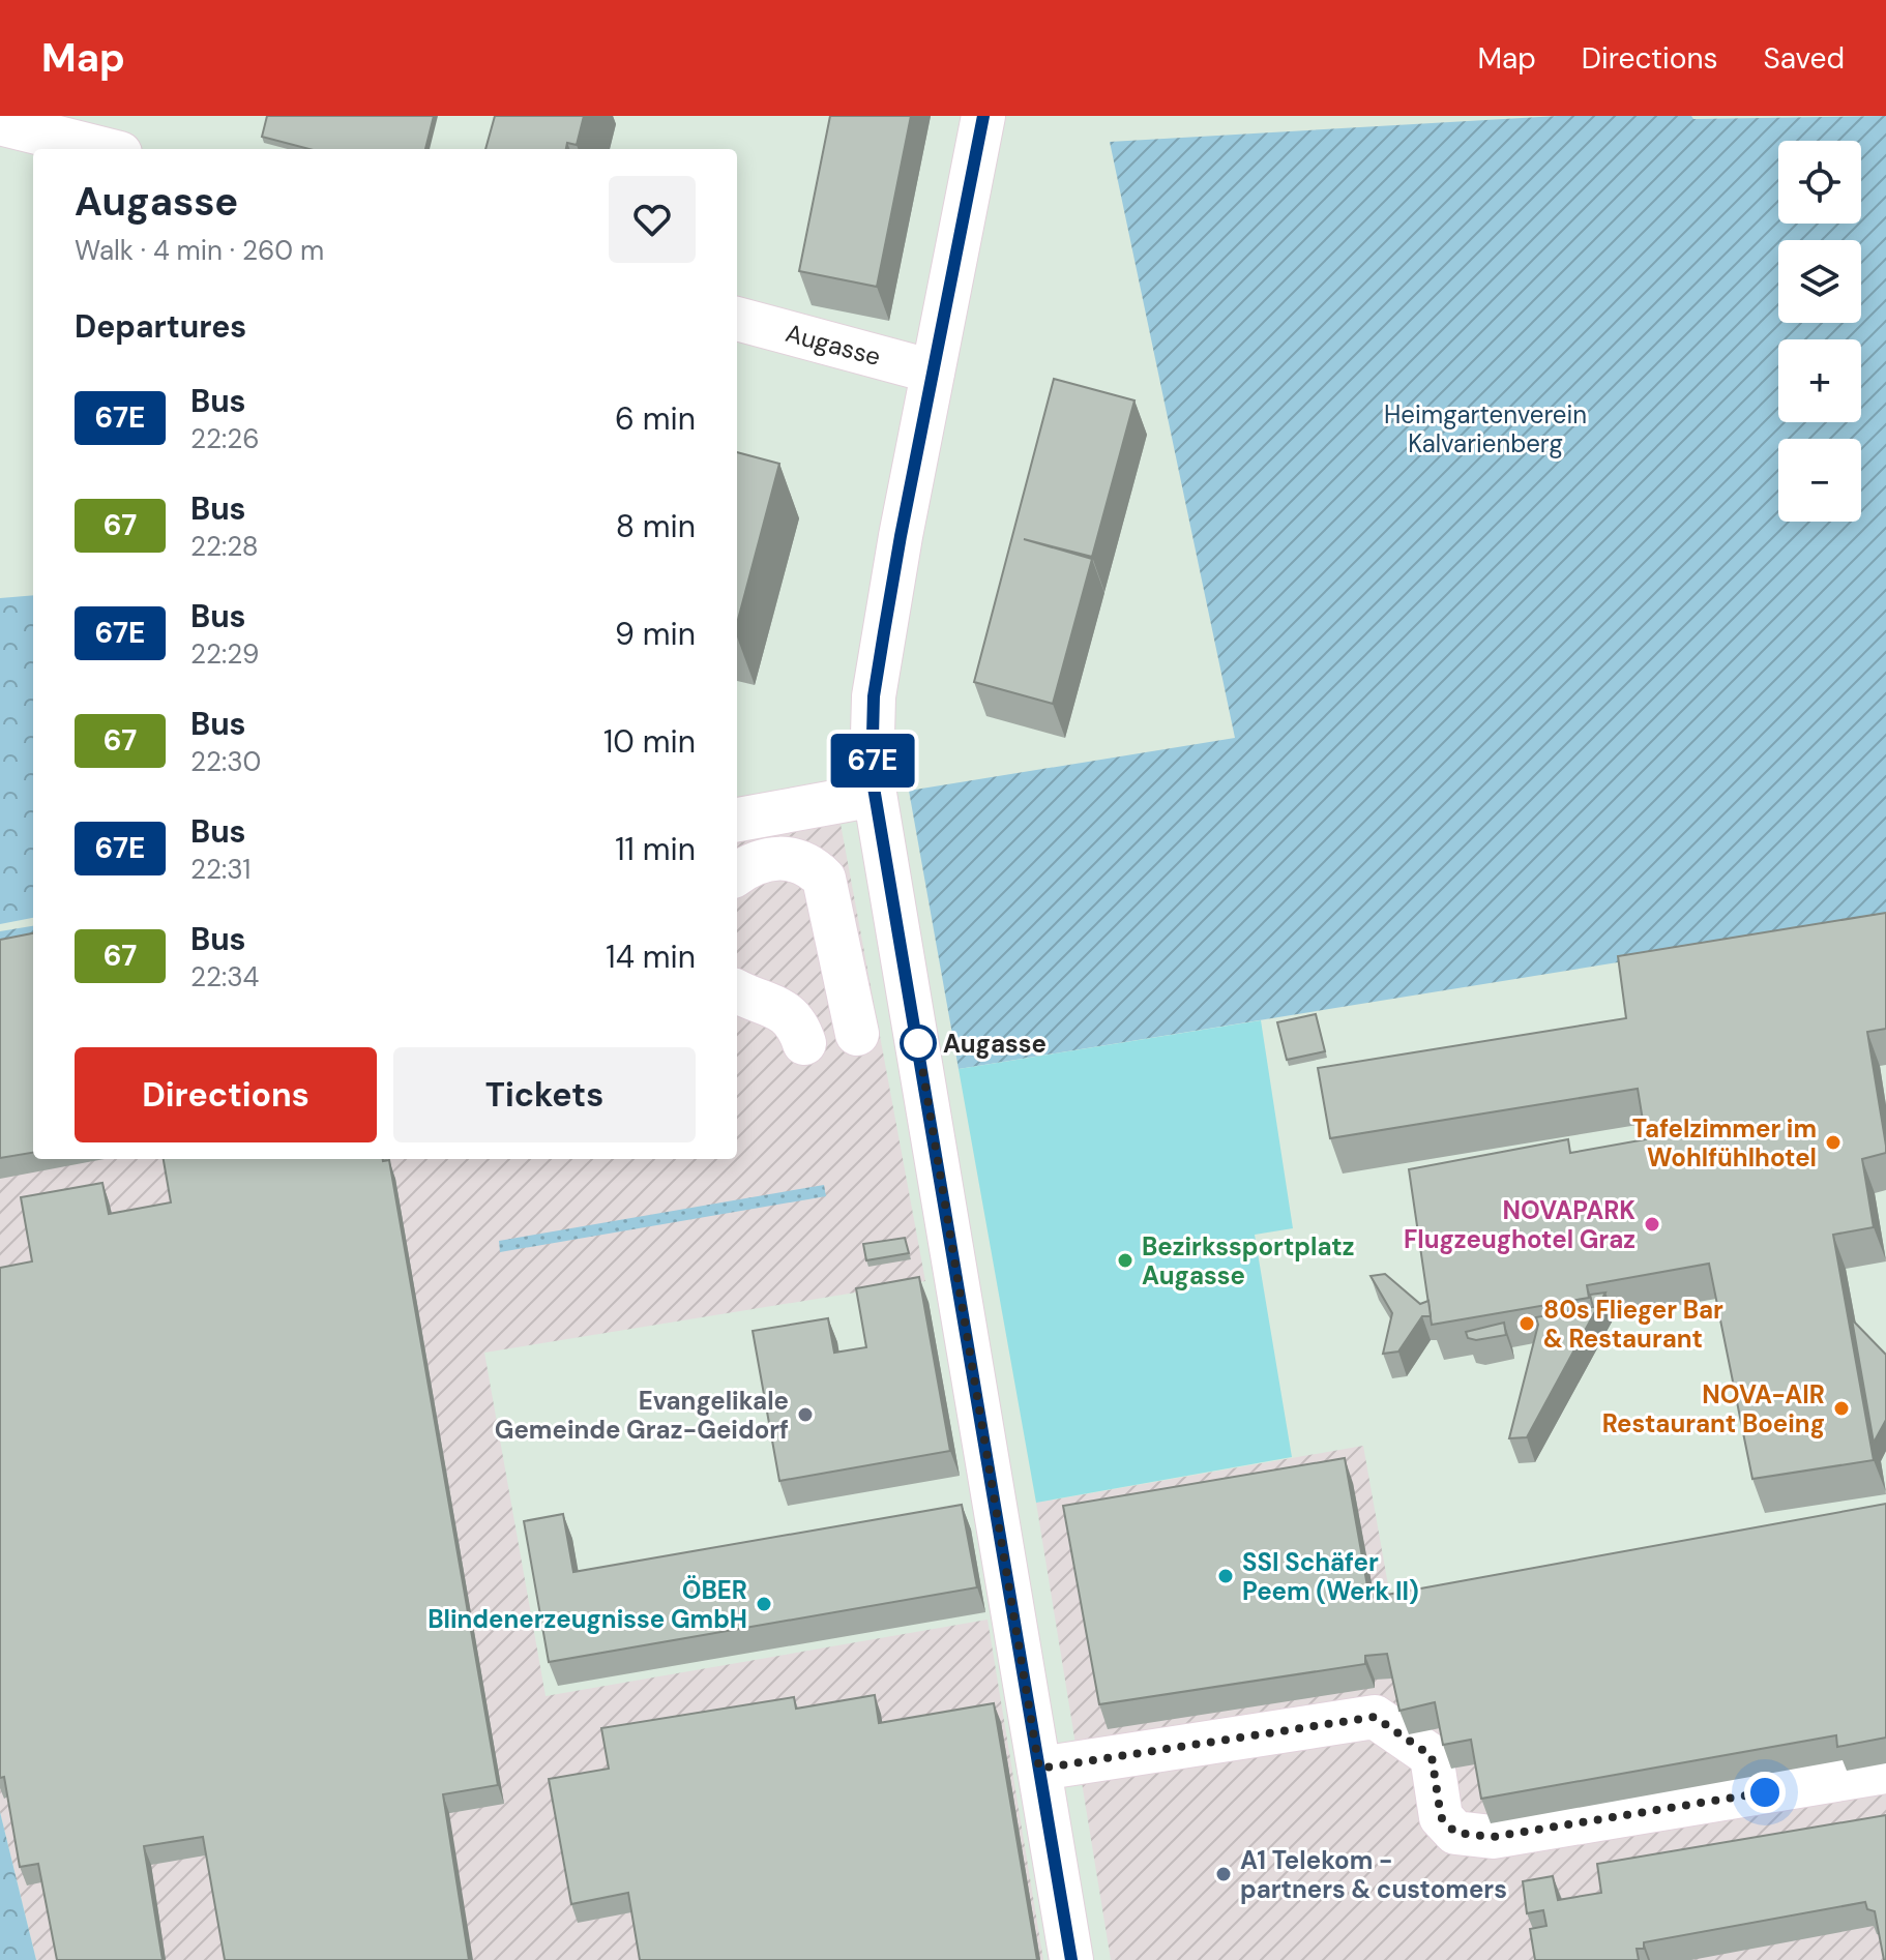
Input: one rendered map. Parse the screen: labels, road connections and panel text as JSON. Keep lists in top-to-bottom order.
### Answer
{
  "streets": {
    "street": ["Augasse"]
  },
  "parks": ["Heimgartenverein Kalvarienberg"],
  "places": [
    "Augasse",
    "Tafelzimmer im Wohlfühlhotel",
    "NOVAPARK Flugzeughotel Graz",
    "Bezirkssportplatz Augasse",
    "80s Flieger Bar & Restaurant",
    "NOVA-AIR Restaurant Boeing",
    "Evangelikale Gemeinde Graz-Geidorf",
    "SSI Schäfer Peem (Werk II)",
    "ÖBER Blindenerzeugnisse GmbH",
    "A1 Telekom - partners & customers"
  ],
  "lines": ["bus line 67E"],
  "page": {
    "header": "Map",
    "nav": ["Map", "Directions", "Saved"],
    "on_map": "67E",
    "map_buttons": ["+", "−"],
    "heading": [
      ["Augasse", "Walk · 4 min · 260 m"],
      "Departures"
    ],
    "list": [
      {
        "mark": "67E",
        "name": "Bus",
        "note": "22:26",
        "value": "6 min"
      },
      {
        "mark": "67",
        "name": "Bus",
        "note": "22:28",
        "value": "8 min"
      },
      {
        "mark": "67E",
        "name": "Bus",
        "note": "22:29",
        "value": "9 min"
      },
      {
        "mark": "67",
        "name": "Bus",
        "note": "22:30",
        "value": "10 min"
      },
      {
        "mark": "67E",
        "name": "Bus",
        "note": "22:31",
        "value": "11 min"
      },
      {
        "mark": "67",
        "name": "Bus",
        "note": "22:34",
        "value": "14 min"
      }
    ],
    "buttons": ["Directions", "Tickets"]
  }
}
